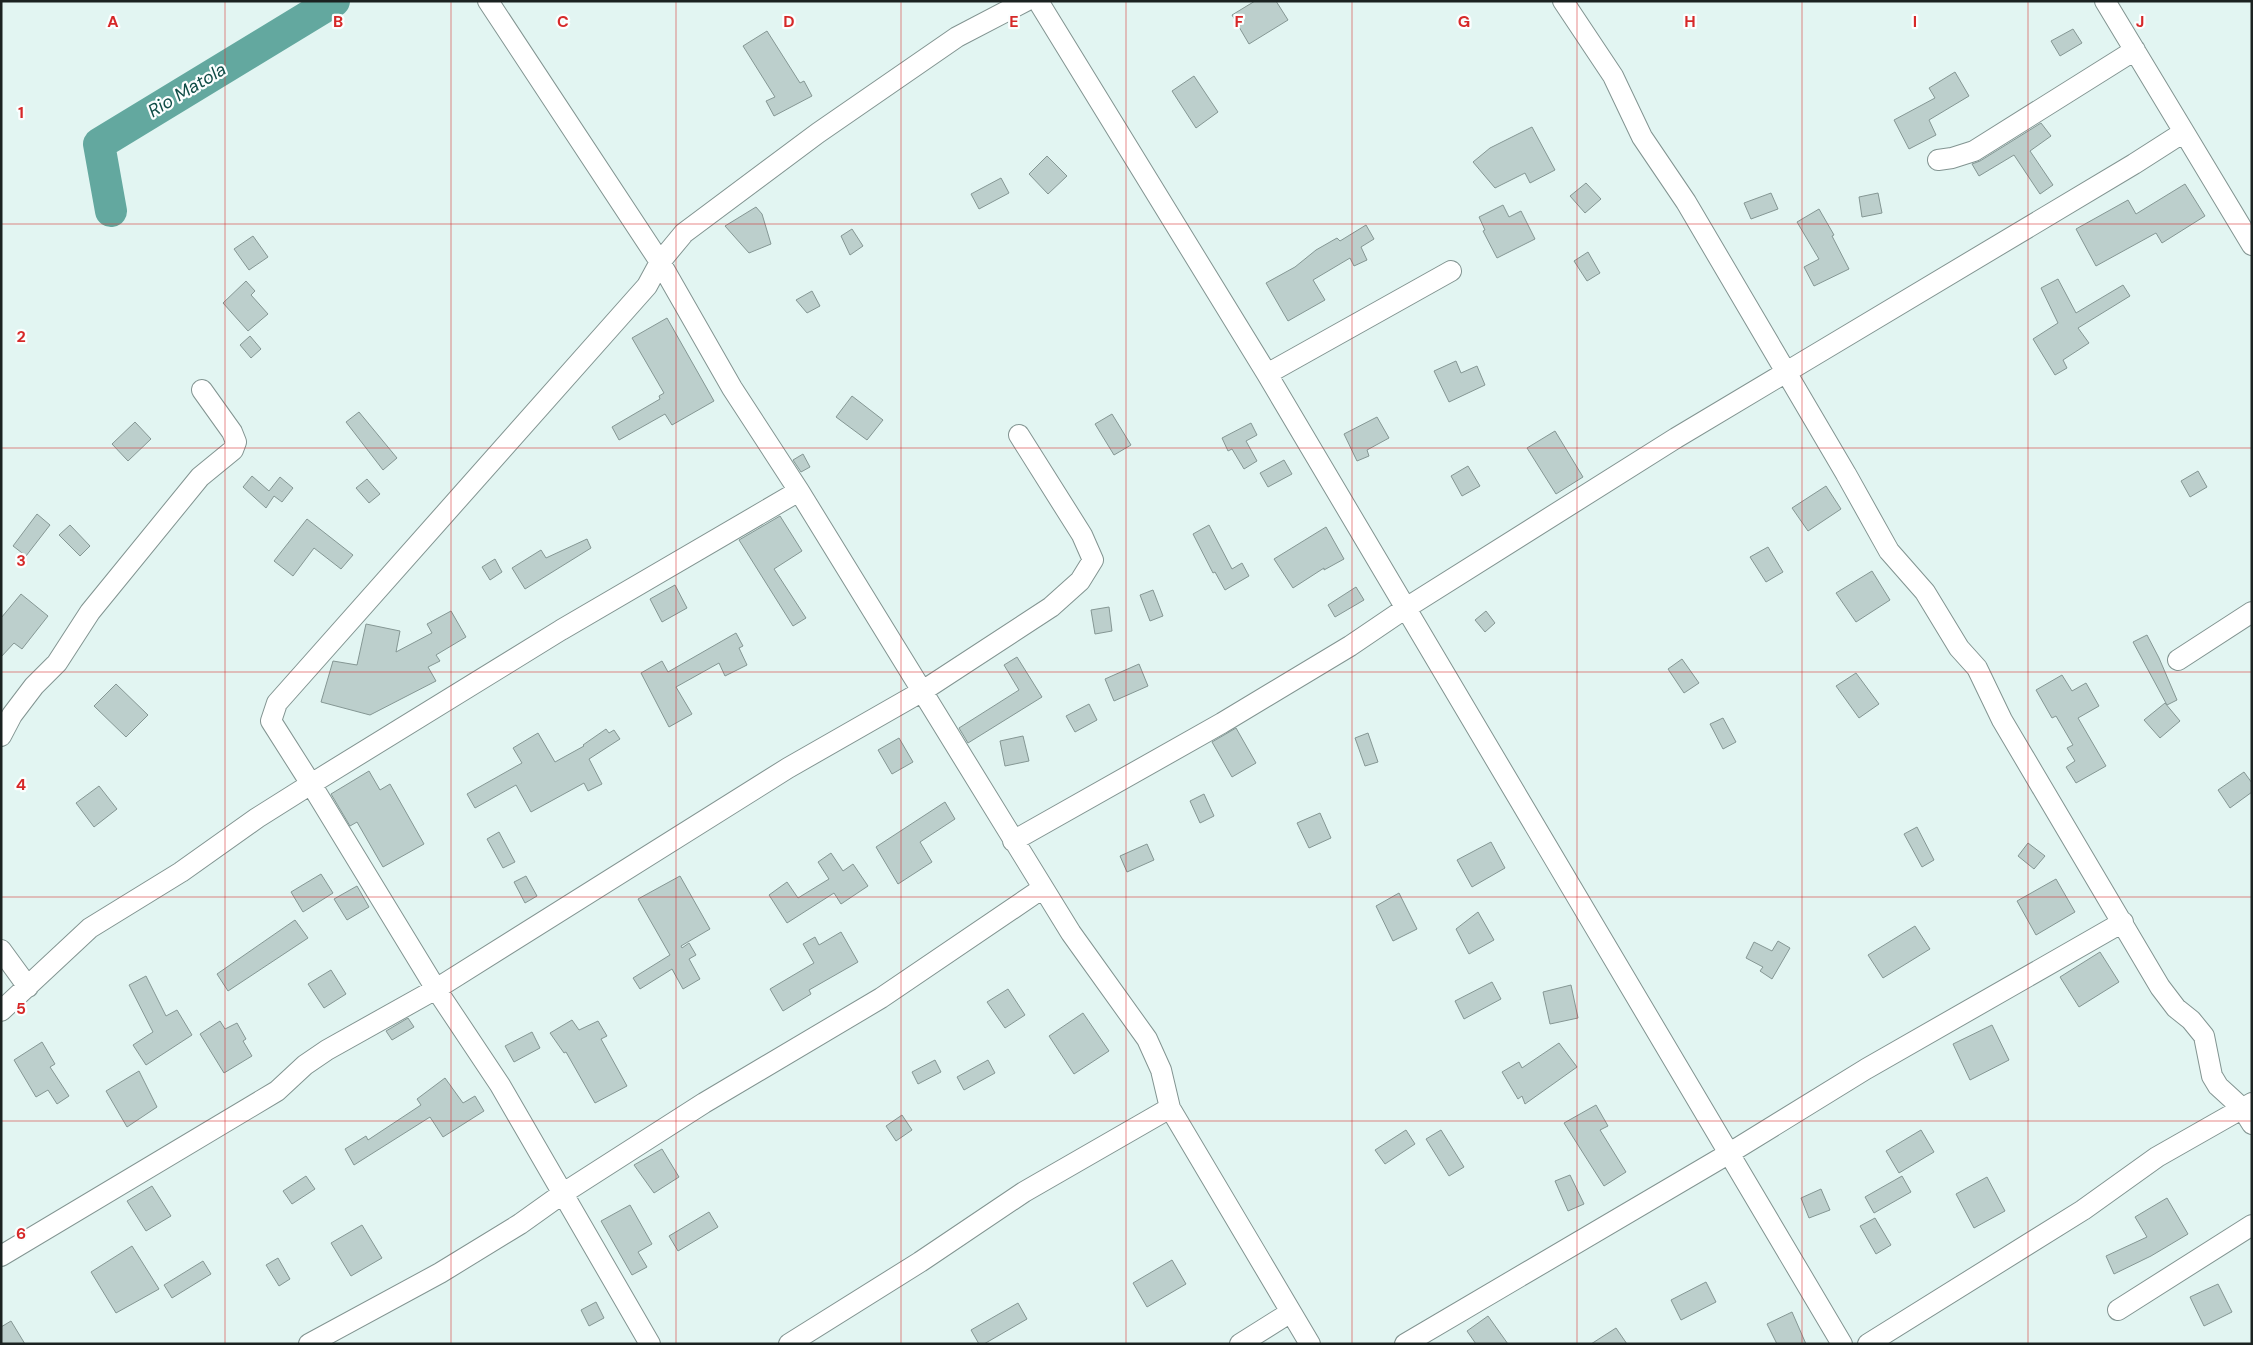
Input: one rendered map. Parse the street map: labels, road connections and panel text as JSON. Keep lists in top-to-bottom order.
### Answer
{
  "water": ["Rio Matola"],
  "grid": {
    "columns": [
      "A",
      "B",
      "C",
      "D",
      "E",
      "F",
      "G",
      "H",
      "I",
      "J"
    ],
    "rows": [
      "1",
      "2",
      "3",
      "4",
      "5",
      "6"
    ]
  }
}
